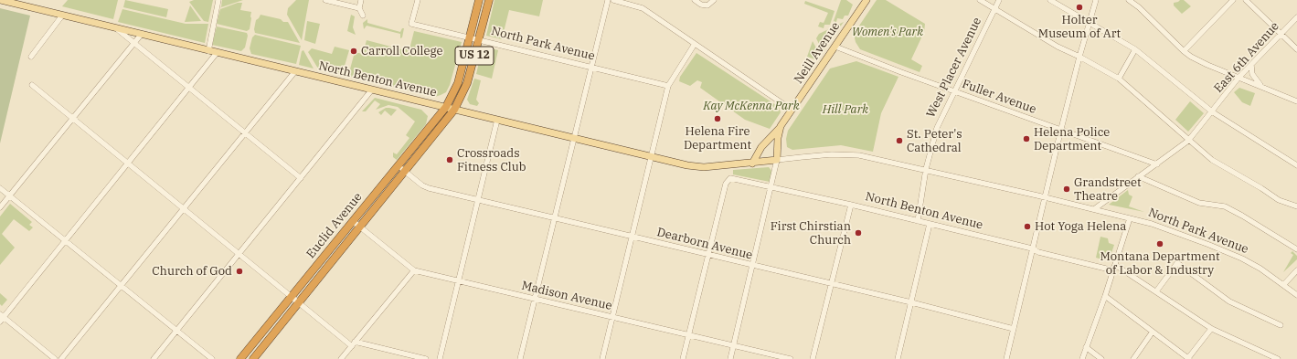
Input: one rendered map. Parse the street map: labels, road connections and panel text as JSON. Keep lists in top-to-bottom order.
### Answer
{
  "streets": {
    "highway": ["US 12", "Euclid Avenue"],
    "main road": ["North Park Avenue", "Neill Avenue", "North Benton Avenue"],
    "street": [
      "East 6th Avenue",
      "West Placer Avenue",
      "Fuller Avenue",
      "Dearborn Avenue",
      "Madison Avenue"
    ]
  },
  "crossings": [
    ["North Park Avenue", "Neill Avenue"],
    ["North Park Avenue", "US 12"],
    ["North Park Avenue", "East 6th Avenue"],
    ["North Park Avenue", "West Placer Avenue"],
    ["North Park Avenue", "North Benton Avenue"],
    ["Neill Avenue", "Fuller Avenue"],
    ["US 12", "North Benton Avenue"],
    ["US 12", "Euclid Avenue"],
    ["East 6th Avenue", "Fuller Avenue"],
    ["West Placer Avenue", "North Benton Avenue"],
    ["West Placer Avenue", "Fuller Avenue"],
    ["North Benton Avenue", "Euclid Avenue"],
    ["North Benton Avenue", "Dearborn Avenue"],
    ["Euclid Avenue", "Dearborn Avenue"],
    ["Euclid Avenue", "Madison Avenue"]
  ],
  "parks": ["Women's Park", "Kay McKenna Park", "Hill Park"],
  "places": [
    "Holter Museum of Art",
    "Carroll College",
    "Helena Fire Department",
    "Helena Police Department",
    "St. Peter's Cathedral",
    "Crossroads Fitness Club",
    "Grandstreet Theatre",
    "Hot Yoga Helena",
    "First Chirstian Church",
    "Montana Department of Labor & Industry",
    "Church of God"
  ]
}
